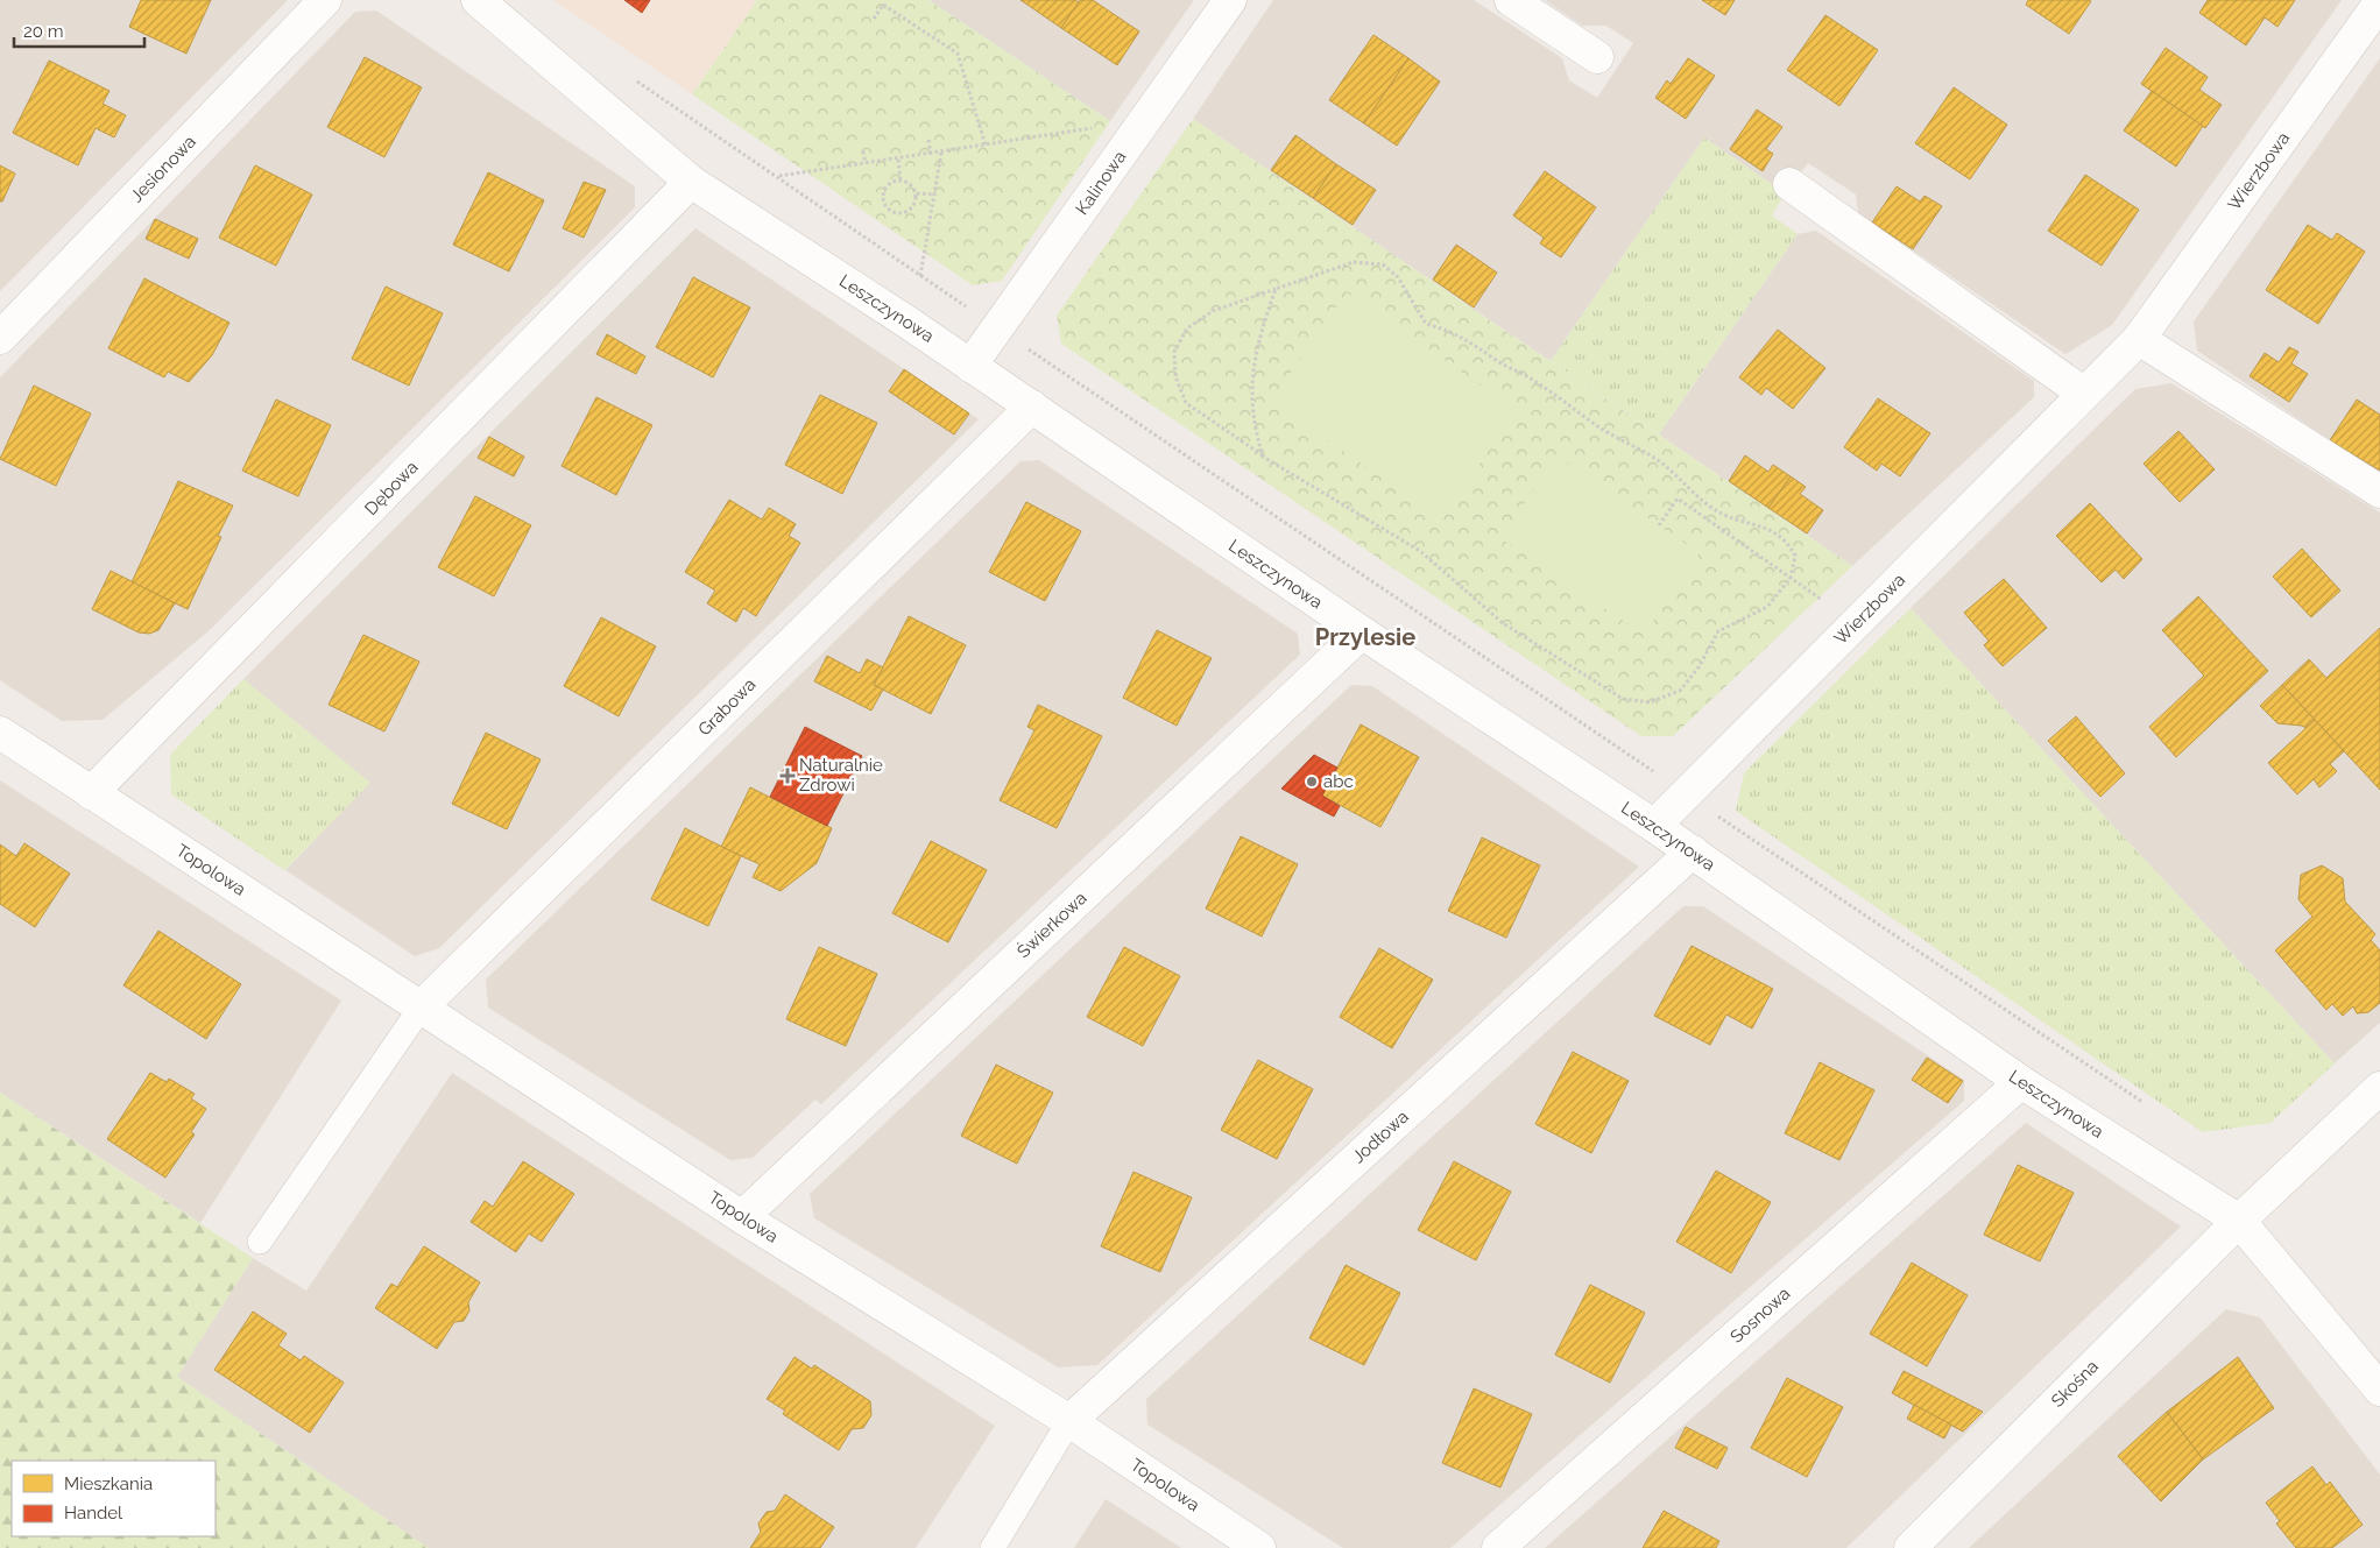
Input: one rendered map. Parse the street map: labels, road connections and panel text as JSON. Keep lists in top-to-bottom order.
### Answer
{
  "streets": {
    "street": [
      "Jesionowa",
      "Wierzbowa",
      "Kalinowa",
      "Leszczynowa",
      "Dębowa",
      "Grabowa",
      "Topolowa",
      "Świerkowa",
      "Jodłowa",
      "Sosnowa",
      "Skośna"
    ]
  },
  "crossings": [
    ["Wierzbowa", "Leszczynowa"],
    ["Kalinowa", "Leszczynowa"],
    ["Leszczynowa", "Dębowa"],
    ["Leszczynowa", "Grabowa"],
    ["Leszczynowa", "Świerkowa"],
    ["Leszczynowa", "Jodłowa"],
    ["Leszczynowa", "Sosnowa"],
    ["Leszczynowa", "Skośna"],
    ["Dębowa", "Topolowa"],
    ["Grabowa", "Topolowa"],
    ["Topolowa", "Świerkowa"],
    ["Topolowa", "Jodłowa"]
  ],
  "districts": ["Przylesie"],
  "places": {
    "health": ["Naturalnie Zdrowi"],
    "other": ["abc"]
  },
  "legend": ["Mieszkania", "Handel"],
  "scale_bar": "20 m"
}
